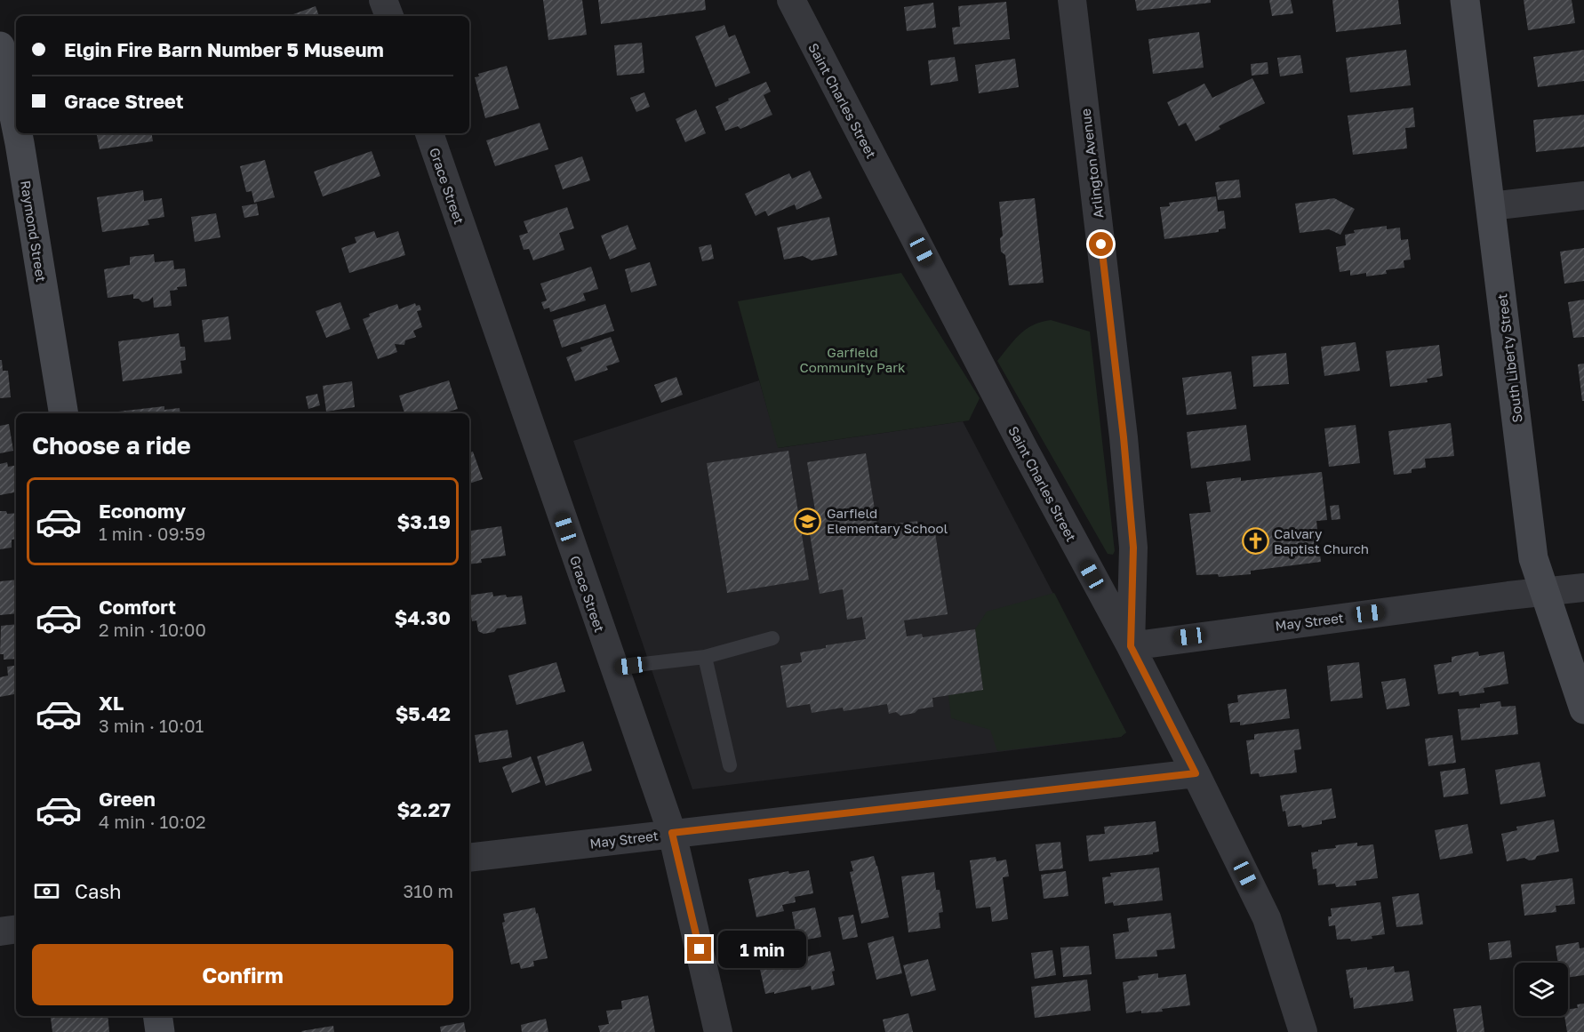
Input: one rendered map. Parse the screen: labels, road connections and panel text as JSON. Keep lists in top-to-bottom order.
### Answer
{
  "streets": {
    "main road": ["Raymond Street", "South Liberty Street"],
    "street": [
      "Saint Charles Street",
      "Arlington Avenue",
      "Grace Street",
      "May Street"
    ]
  },
  "crossings": [
    ["Saint Charles Street", "Arlington Avenue"],
    ["Saint Charles Street", "May Street"],
    ["Arlington Avenue", "May Street"],
    ["Grace Street", "May Street"],
    ["South Liberty Street", "May Street"]
  ],
  "parks": ["Garfield Community Park"],
  "places": {
    "school or university": ["Garfield Elementary School"],
    "church": ["Calvary Baptist Church"]
  },
  "page": {
    "banner": ["Elgin Fire Barn Number 5 Museum", "Grace Street"],
    "heading": "Choose a ride",
    "list": [
      {
        "name": "Economy",
        "note": "1 min · 09:59",
        "value": "$3.19"
      },
      {
        "name": "Comfort",
        "note": "2 min · 10:00",
        "value": "$4.30"
      },
      {
        "name": "XL",
        "note": "3 min · 10:01",
        "value": "$5.42"
      },
      {
        "name": "Green",
        "note": "4 min · 10:02",
        "value": "$2.27"
      }
    ],
    "pay": ["Cash", "310 m"],
    "bubble": "1 min",
    "buttons": "Confirm"
  }
}
